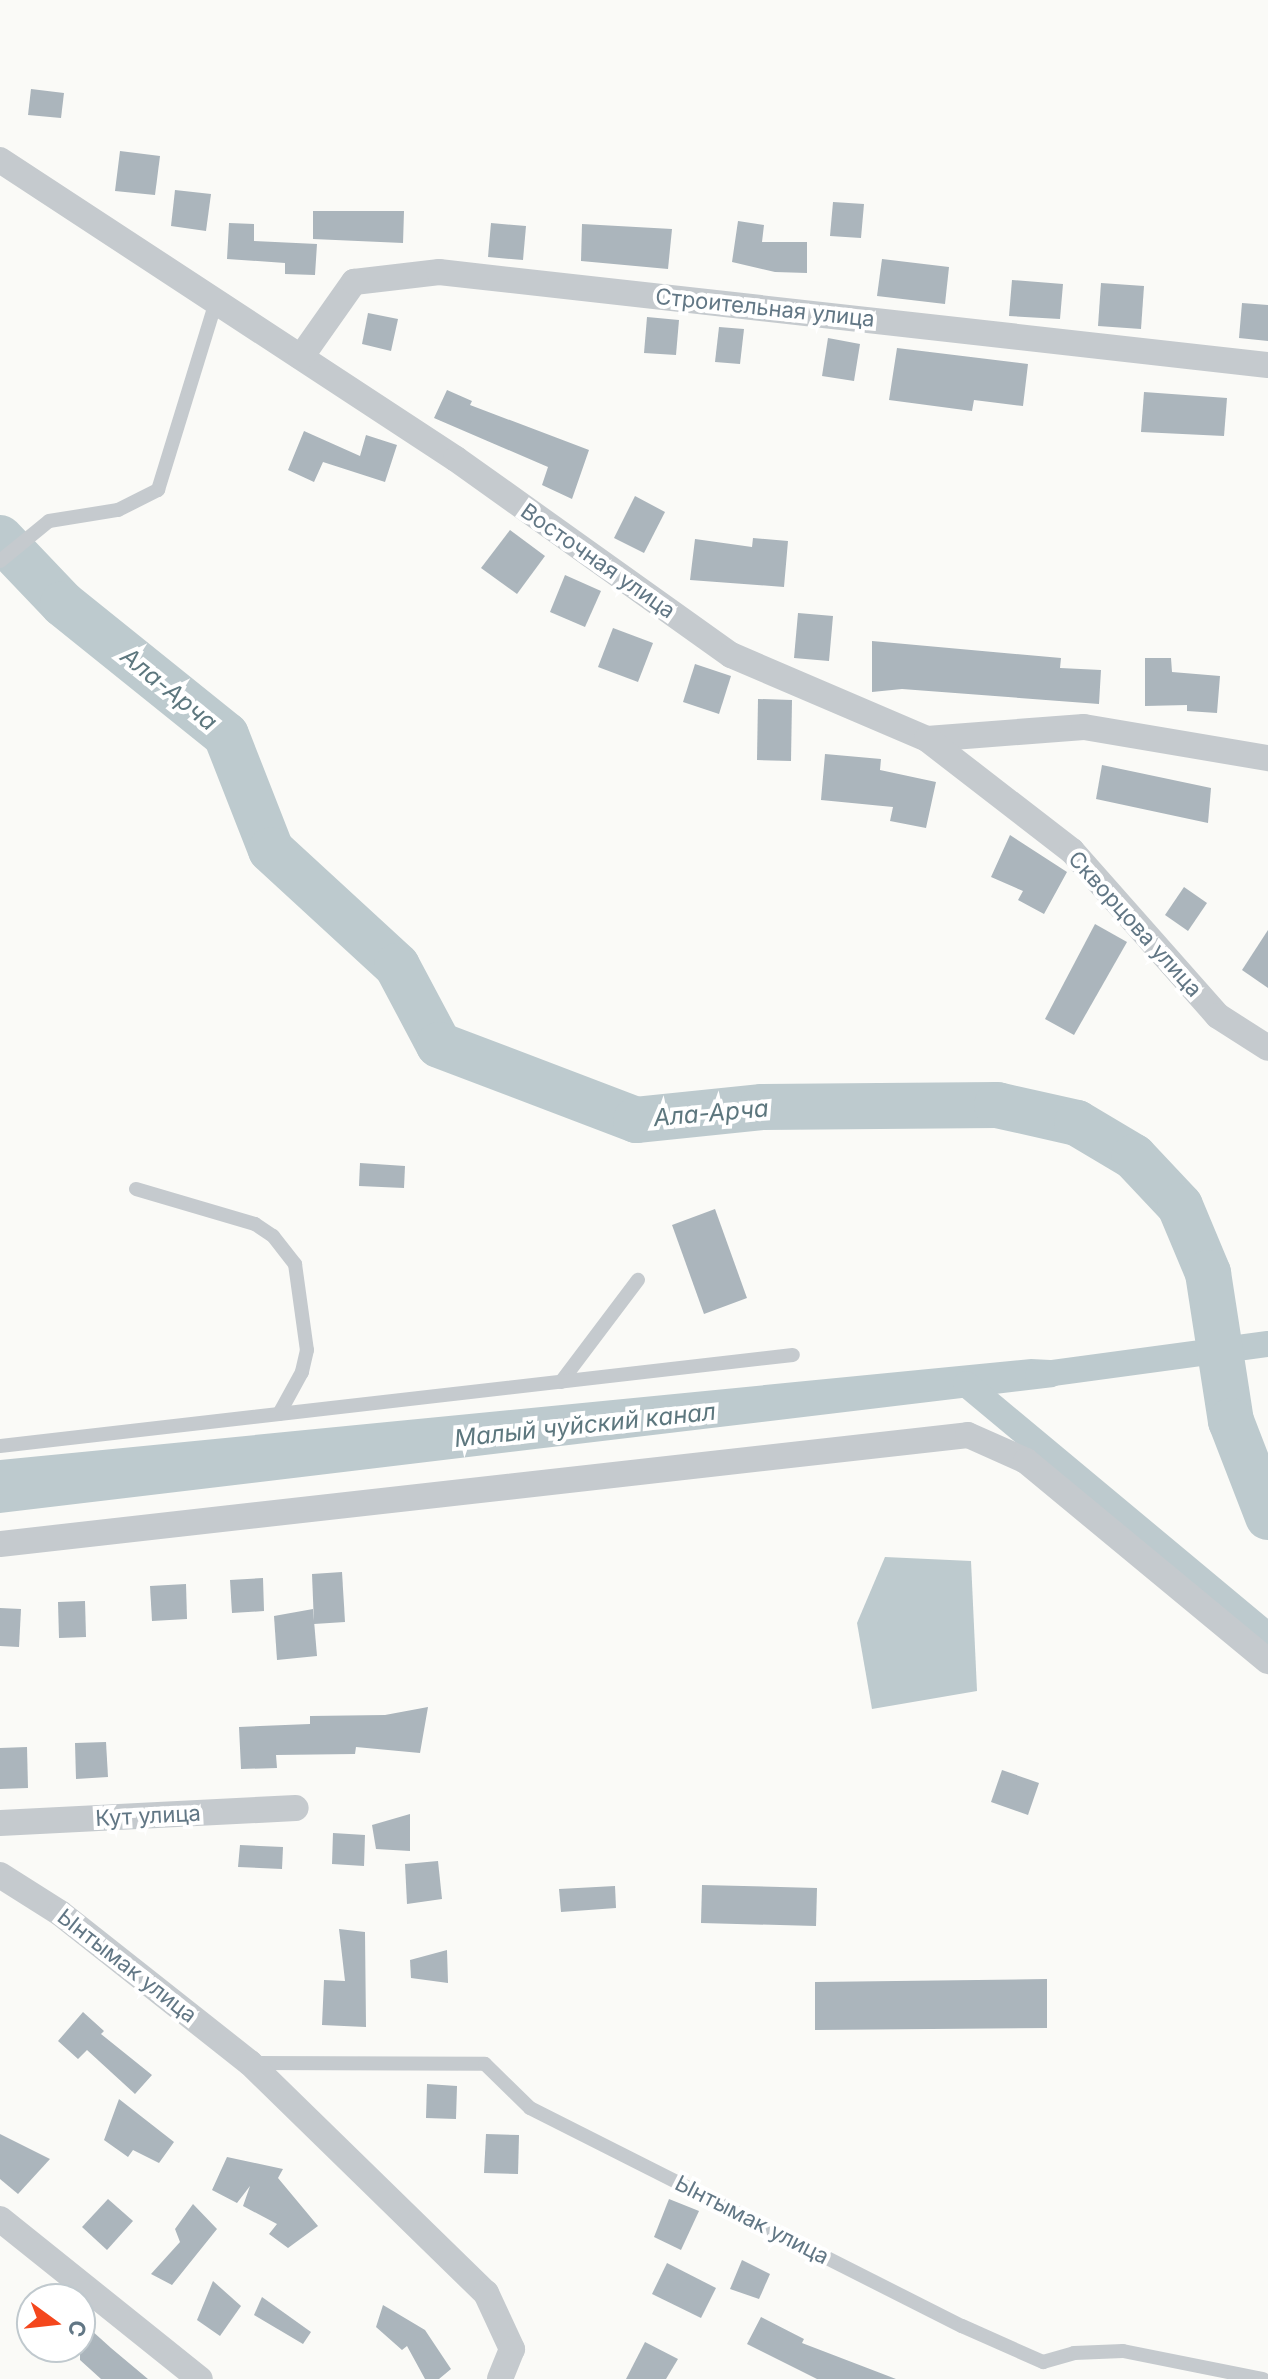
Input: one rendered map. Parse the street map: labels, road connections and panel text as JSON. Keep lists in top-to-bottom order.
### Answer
{
  "streets": {
    "street": [
      "Строительная улица",
      "Восточная улица",
      "Скворцова улица",
      "Кут улица",
      "Ынтымак улица"
    ]
  },
  "crossings": [
    ["Строительная улица", "Восточная улица"],
    ["Восточная улица", "Скворцова улица"]
  ],
  "water": ["Ала-Арча", "Малый чуйский канал"],
  "north": "right"
}
